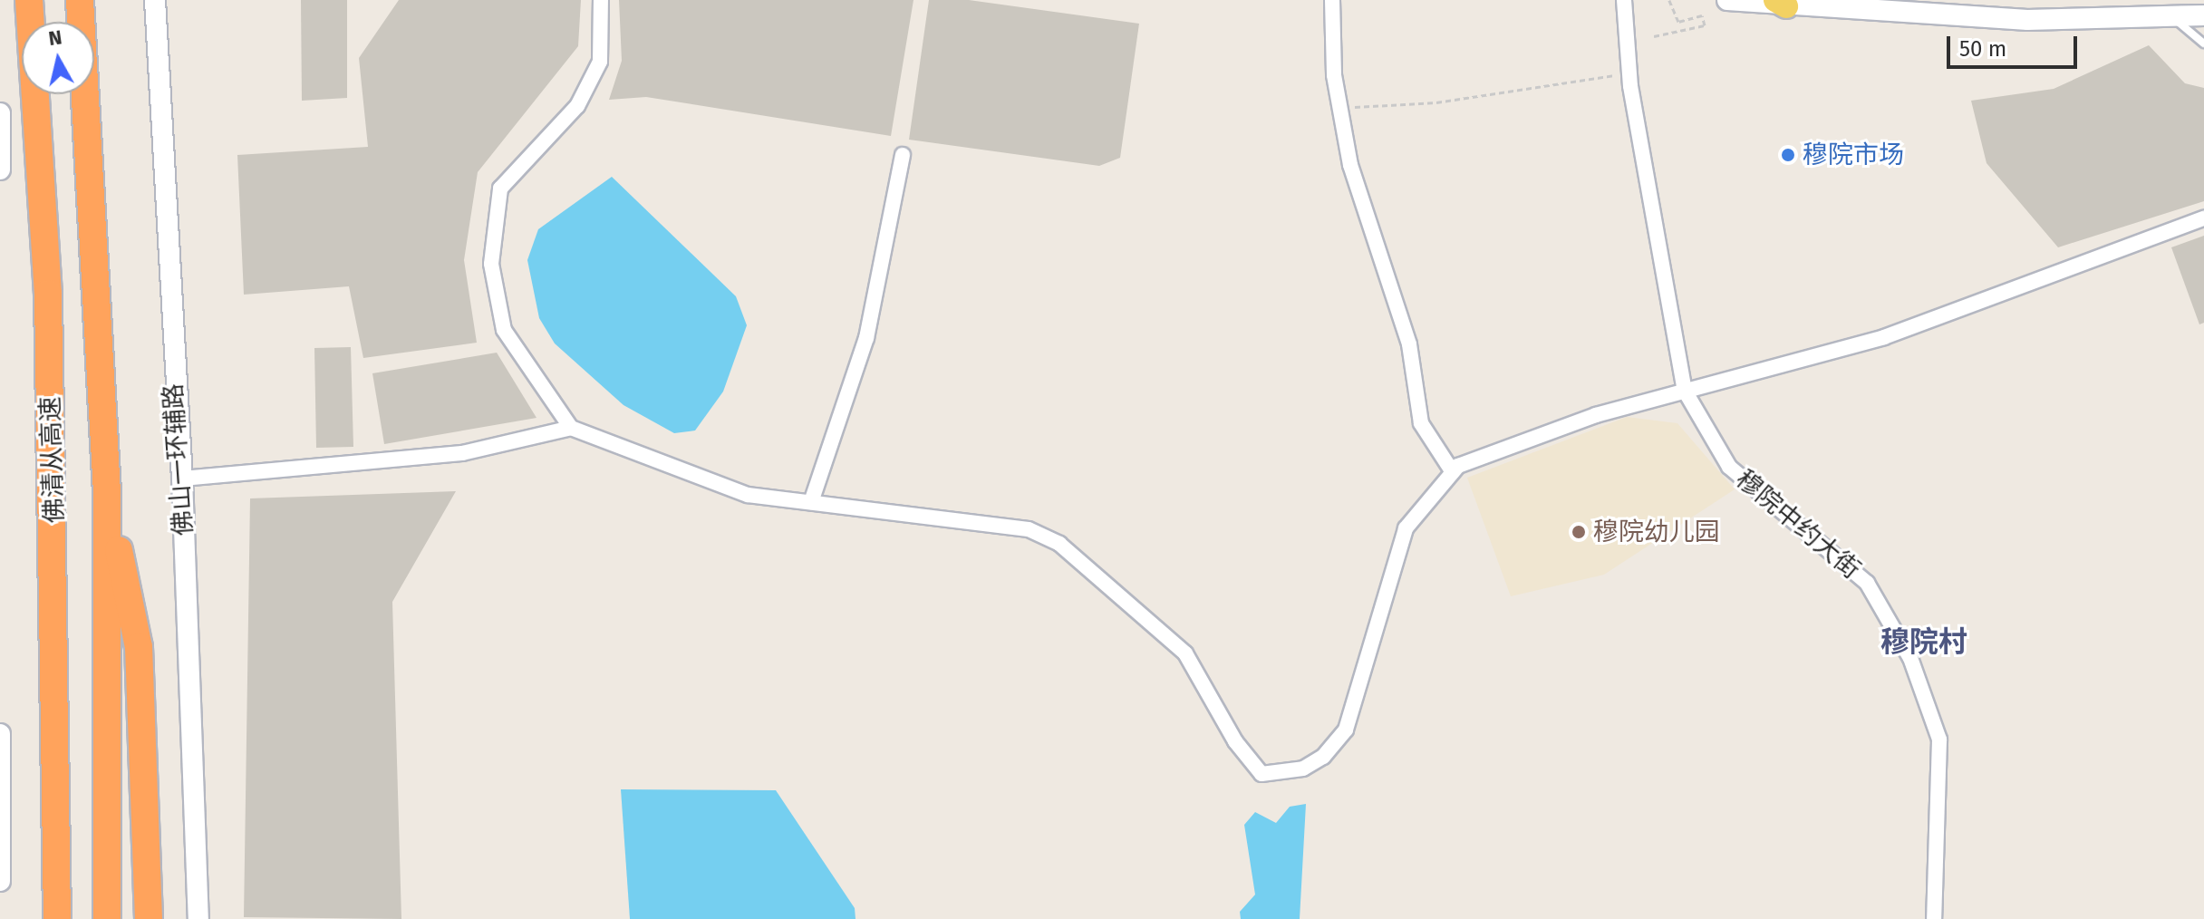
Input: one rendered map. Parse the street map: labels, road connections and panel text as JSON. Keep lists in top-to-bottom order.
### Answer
{
  "streets": {
    "highway": ["佛清从高速"],
    "main road": ["佛山一环辅路"],
    "street": ["穆院中约大街"]
  },
  "districts": ["穆院村"],
  "places": ["穆院市场", "穆院幼儿园"],
  "scale_bar": "50 m",
  "north": "top"
}
